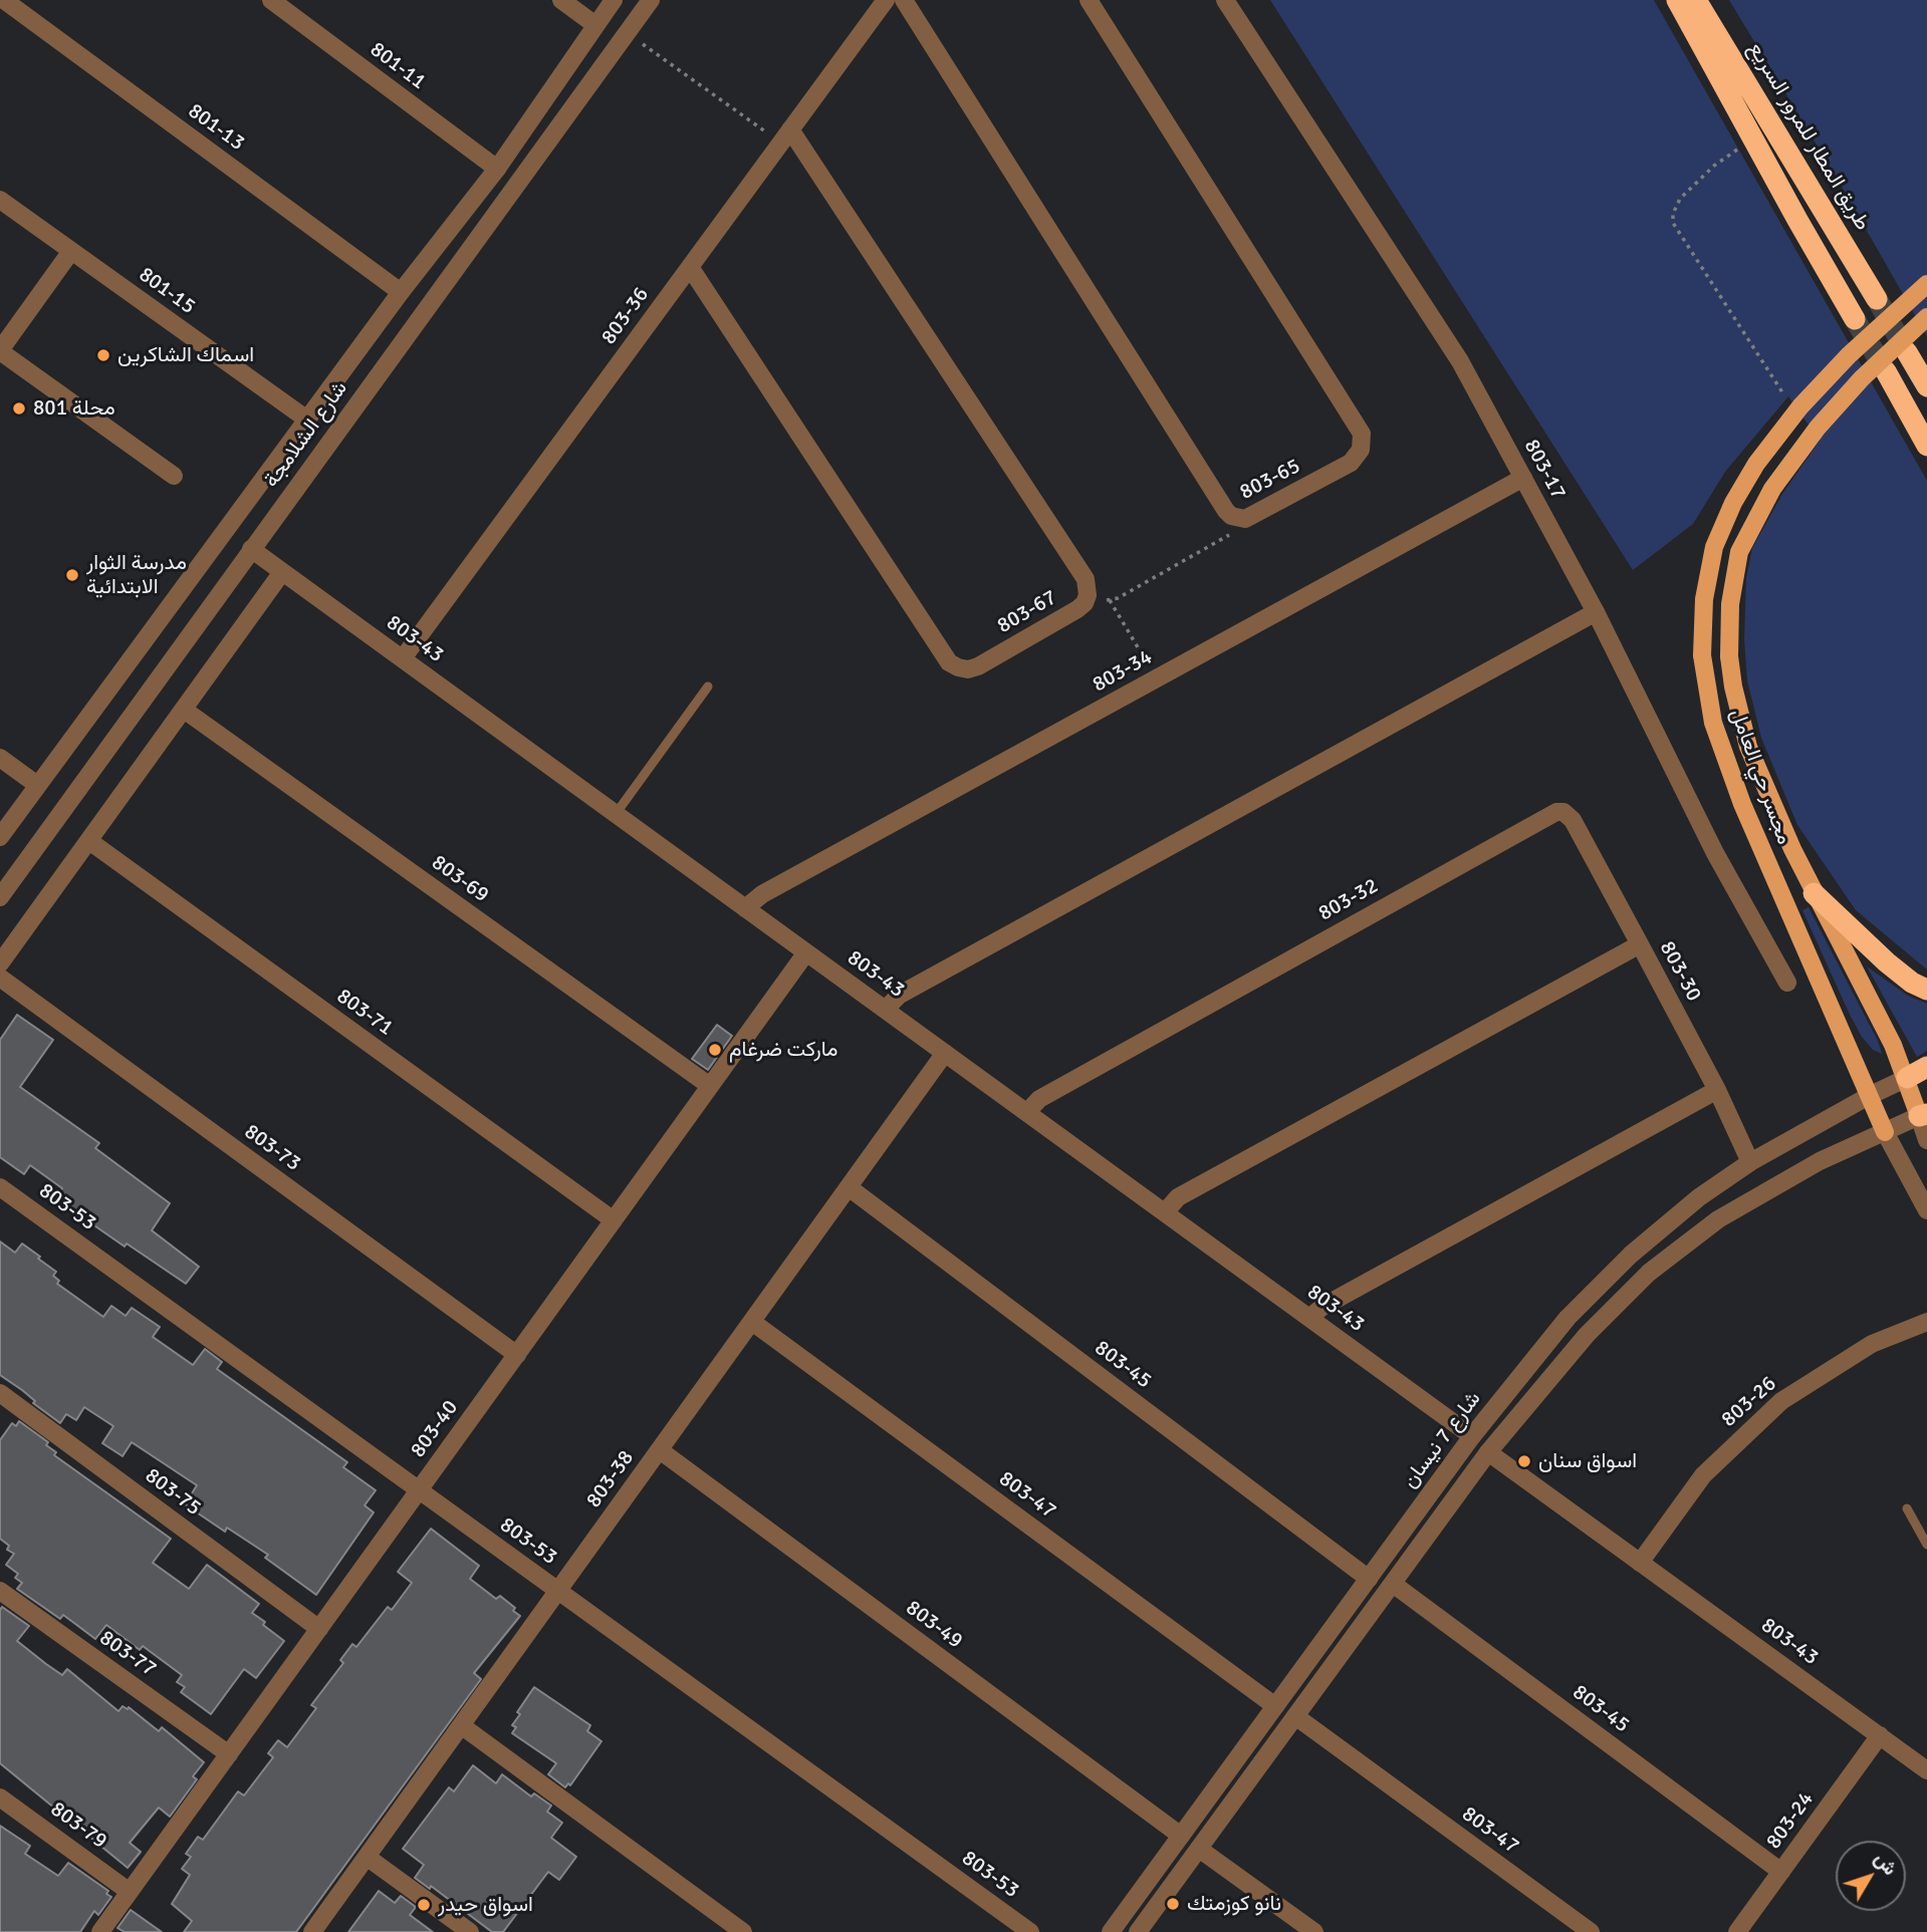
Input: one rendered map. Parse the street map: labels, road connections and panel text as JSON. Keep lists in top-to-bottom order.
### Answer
{
  "streets": {
    "highway": ["طريق المطار للمرور السريع"],
    "main road": ["مجسر حي العامل"],
    "street": [
      "801-11",
      "801-13",
      "801-15",
      "803-36",
      "شارع الشلامجة",
      "803-17",
      "803-65",
      "803-67",
      "803-43",
      "803-34",
      "803-69",
      "803-32",
      "803-30",
      "803-71",
      "803-73",
      "803-53",
      "803-45",
      "803-26",
      "803-40",
      "شارع 7 نيسان",
      "803-38",
      "803-75",
      "803-47",
      "803-49",
      "803-77",
      "803-24",
      "803-79"
    ]
  },
  "crossings": [
    ["801-11", "شارع الشلامجة"],
    ["801-13", "شارع الشلامجة"],
    ["801-15", "شارع الشلامجة"],
    ["803-36", "803-67"],
    ["803-36", "803-43"],
    ["شارع الشلامجة", "803-43"],
    ["803-17", "803-34"],
    ["803-43", "803-34"],
    ["803-43", "803-32"],
    ["803-43", "803-30"],
    ["803-43", "803-26"],
    ["803-43", "803-40"],
    ["803-43", "شارع 7 نيسان"],
    ["803-43", "803-38"],
    ["803-43", "803-24"],
    ["مجسر حي العامل", "شارع 7 نيسان"],
    ["803-69", "803-40"],
    ["803-32", "803-30"],
    ["803-30", "شارع 7 نيسان"],
    ["803-71", "803-40"],
    ["803-73", "803-40"],
    ["803-53", "803-40"],
    ["803-53", "803-38"],
    ["803-45", "شارع 7 نيسان"],
    ["803-45", "803-38"],
    ["803-45", "803-24"],
    ["803-40", "803-75"],
    ["803-40", "803-77"],
    ["803-40", "803-79"],
    ["شارع 7 نيسان", "803-47"],
    ["شارع 7 نيسان", "803-49"],
    ["803-38", "803-47"],
    ["803-38", "803-49"]
  ],
  "places": [
    "اسماك الشاكرين",
    "محلة 801",
    "مدرسة الثوار الابتدائية",
    "ماركت ضرغام",
    "اسواق سنان",
    "نانو كوزمتك",
    "اسواق حيدر"
  ],
  "north": "top right"
}
